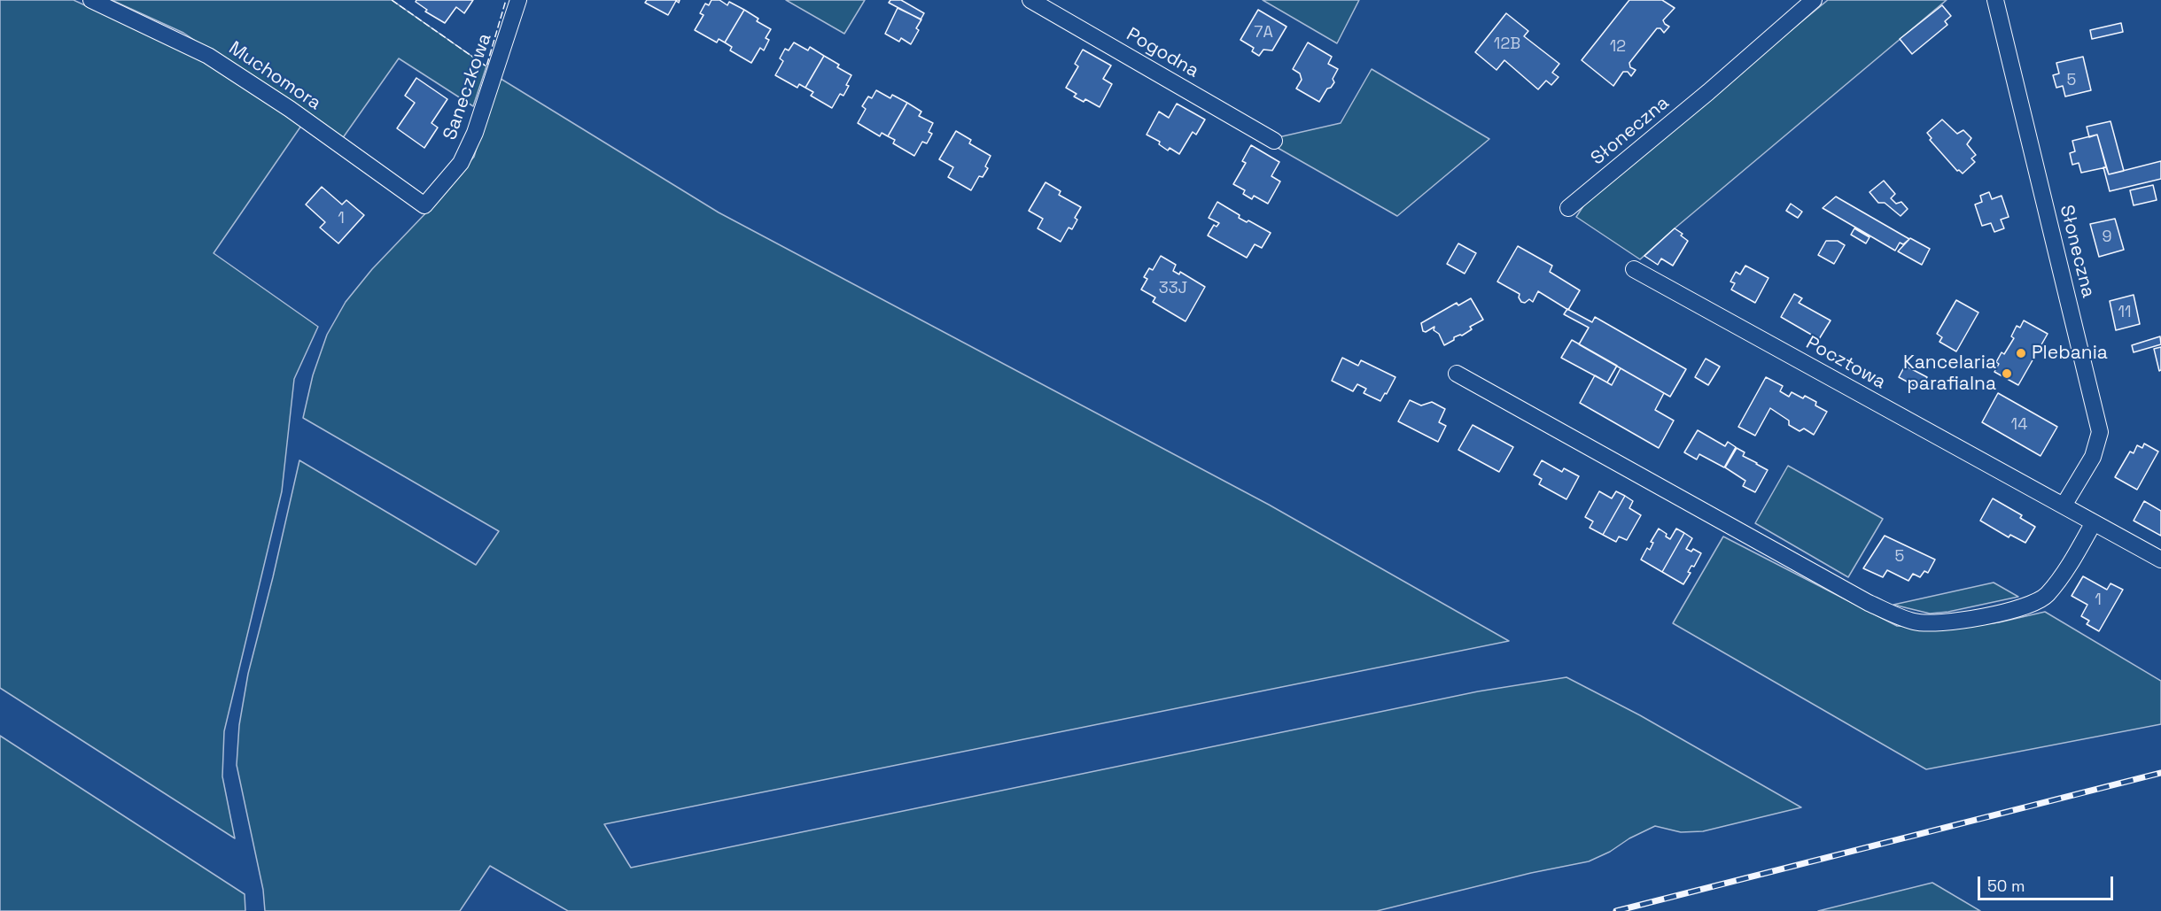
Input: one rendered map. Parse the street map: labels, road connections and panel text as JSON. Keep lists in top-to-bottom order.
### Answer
{
  "streets": {
    "street": [
      "Pogodna",
      "Muchomora",
      "Saneczkowa",
      "Słoneczna",
      "Pocztowa"
    ]
  },
  "crossings": [
    ["Muchomora", "Saneczkowa"],
    ["Słoneczna", "Pocztowa"]
  ],
  "places": ["Plebania", "Kancelaria parafialna"],
  "house_numbers": [
    "7A",
    "12B",
    "12",
    "5",
    "1",
    "9",
    "33J",
    "11",
    "14",
    "5",
    "1"
  ],
  "scale_bar": "50 m"
}
